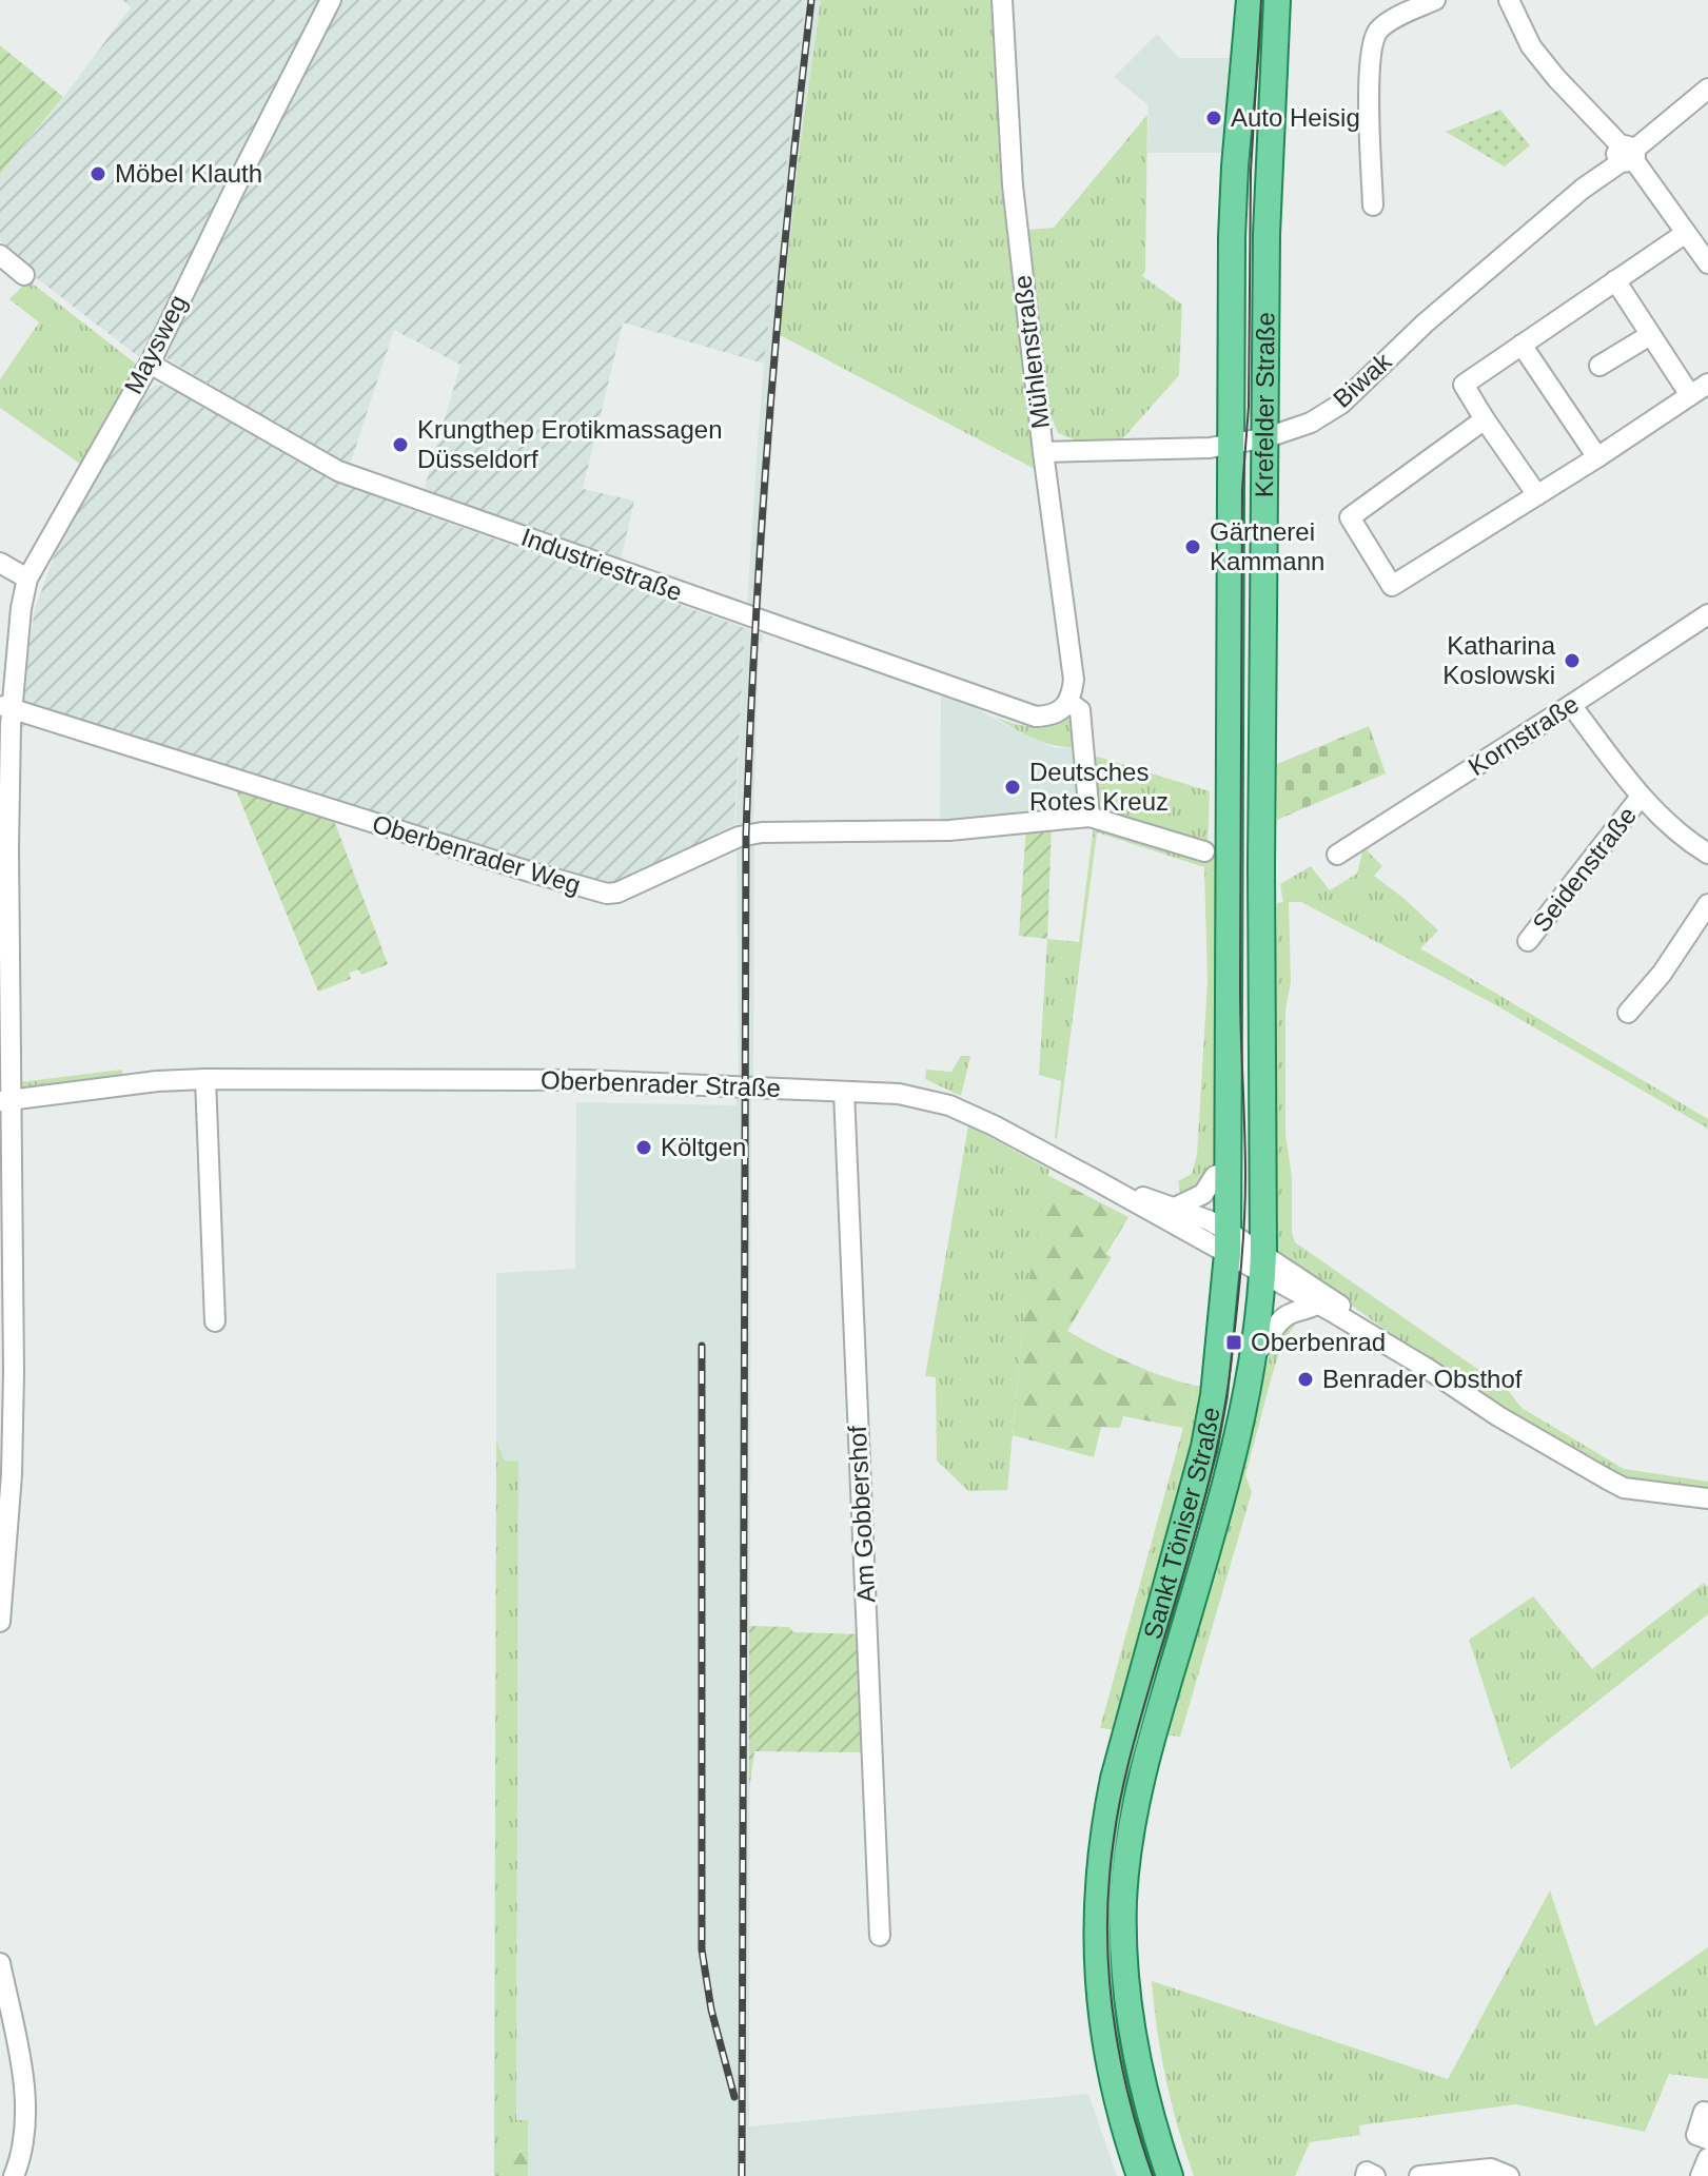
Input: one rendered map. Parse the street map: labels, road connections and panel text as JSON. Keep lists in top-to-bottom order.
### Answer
{
  "streets": {
    "main road": ["Krefelder Straße", "Sankt Töniser Straße"],
    "street": [
      "Maysweg",
      "Mühlenstraße",
      "Biwak",
      "Industriestraße",
      "Kornstraße",
      "Oberbenrader Weg",
      "Seidenstraße",
      "Oberbenrader Straße",
      "Am Gobbershof"
    ]
  },
  "crossings": [
    ["Maysweg", "Industriestraße"],
    ["Maysweg", "Oberbenrader Weg"],
    ["Maysweg", "Oberbenrader Straße"],
    ["Mühlenstraße", "Biwak"],
    ["Mühlenstraße", "Industriestraße"],
    ["Biwak", "Krefelder Straße"],
    ["Krefelder Straße", "Oberbenrader Weg"],
    ["Krefelder Straße", "Sankt Töniser Straße"],
    ["Kornstraße", "Seidenstraße"],
    ["Oberbenrader Weg", "Sankt Töniser Straße"],
    ["Oberbenrader Straße", "Am Gobbershof"],
    ["Oberbenrader Straße", "Sankt Töniser Straße"]
  ],
  "places": {
    "other": [
      "Auto Heisig",
      "Möbel Klauth",
      "Krungthep Erotikmassagen Düsseldorf",
      "Gärtnerei Kammann",
      "Katharina Koslowski",
      "Deutsches Rotes Kreuz",
      "Költgen",
      "Benrader Obsthof"
    ],
    "transit": ["Oberbenrad"]
  }
}
